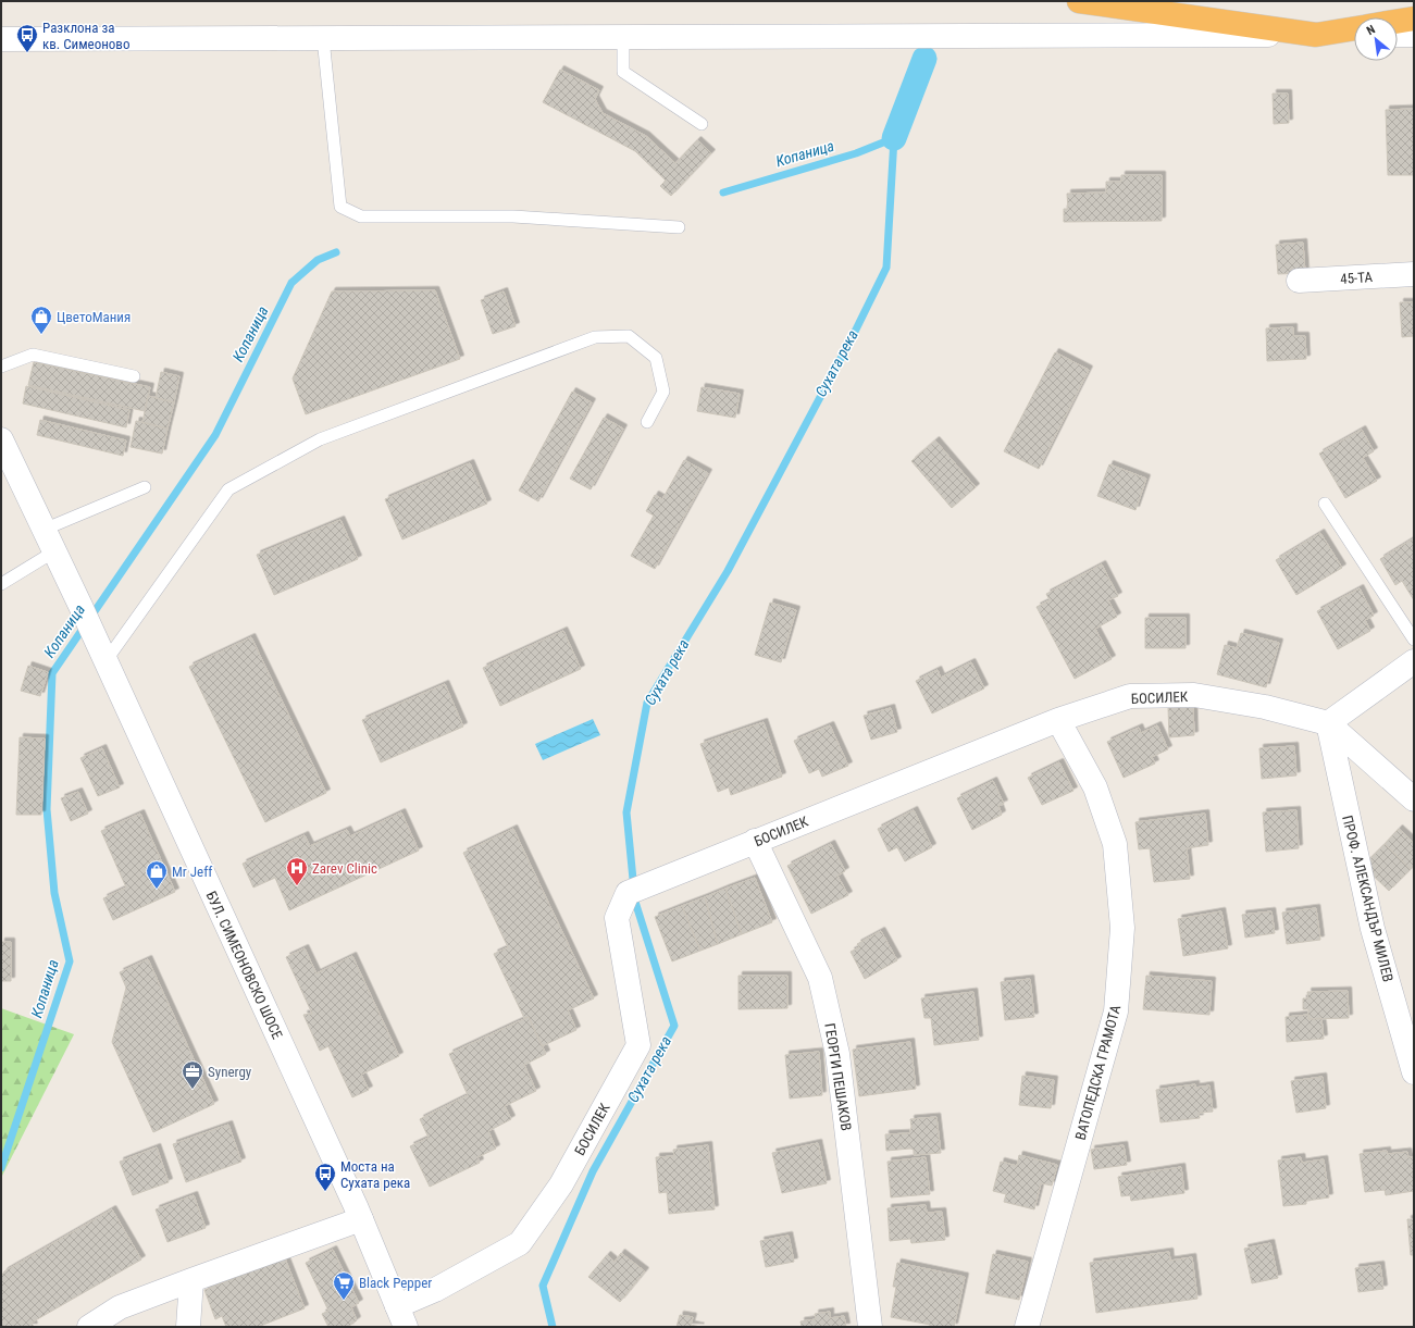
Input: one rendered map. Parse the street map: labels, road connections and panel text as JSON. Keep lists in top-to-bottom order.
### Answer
{
  "streets": {
    "street": [
      "45-ТА",
      "БОСИЛЕК",
      "ПРОФ. АЛЕКСАНДЪР МИЛЕВ",
      "БУЛ. СИМЕОНОВСКО ШОСЕ",
      "ВАТОПЕДСКА ГРАМОТА",
      "ГЕОРГИ ПЕШАКОВ"
    ]
  },
  "crossings": [
    ["БОСИЛЕК", "ПРОФ. АЛЕКСАНДЪР МИЛЕВ"],
    ["БОСИЛЕК", "БУЛ. СИМЕОНОВСКО ШОСЕ"],
    ["БОСИЛЕК", "ВАТОПЕДСКА ГРАМОТА"],
    ["БОСИЛЕК", "ГЕОРГИ ПЕШАКОВ"]
  ],
  "water": ["Копаница", "Сухата река"],
  "places": {
    "bus stop": ["Разклона за кв. Симеоново", "Моста на Сухата река"],
    "shop": ["ЦветоМания", "Mr Jeff"],
    "hospital": ["Zarev Clinic"],
    "office": ["Synergy"],
    "supermarket": ["Black Pepper"]
  },
  "north": "top left"
}
